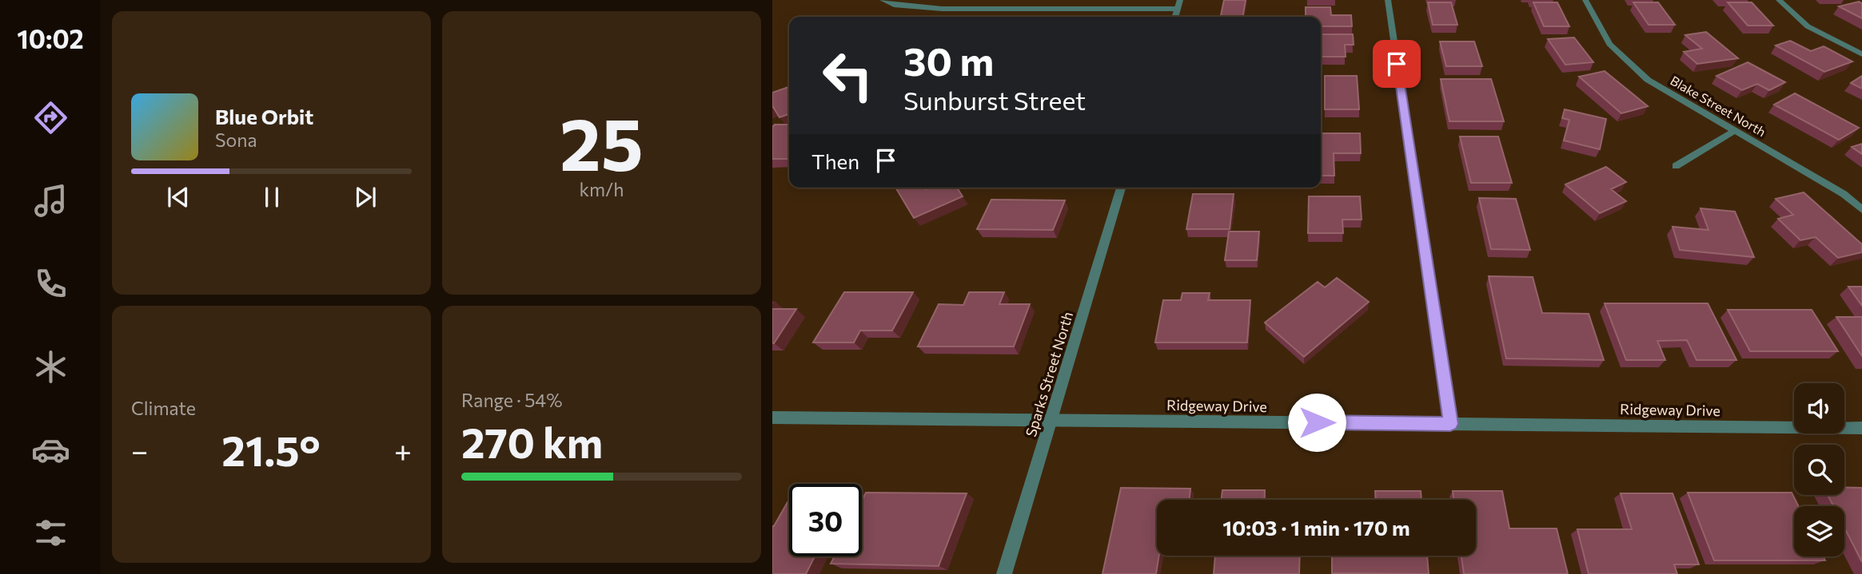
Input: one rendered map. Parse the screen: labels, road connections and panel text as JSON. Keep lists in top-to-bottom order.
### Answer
{
  "streets": {
    "street": ["Blake Street North", "Sparks Street North", "Ridgeway Drive"]
  },
  "crossings": [
    ["Sparks Street North", "Ridgeway Drive"]
  ],
  "page": {
    "tabs": "10:02",
    "tile": [
      ["25", "km/h"],
      "Climate",
      ["Range · 54%", "270 km"]
    ],
    "turn": ["30 m", "Sunburst Street"],
    "song": ["Blue Orbit", "Sona"],
    "then": "Then",
    "heat": ["−", "21.5°", "+"],
    "limit": "30",
    "trip": "10:03 · 1 min · 170 m"
  }
}
